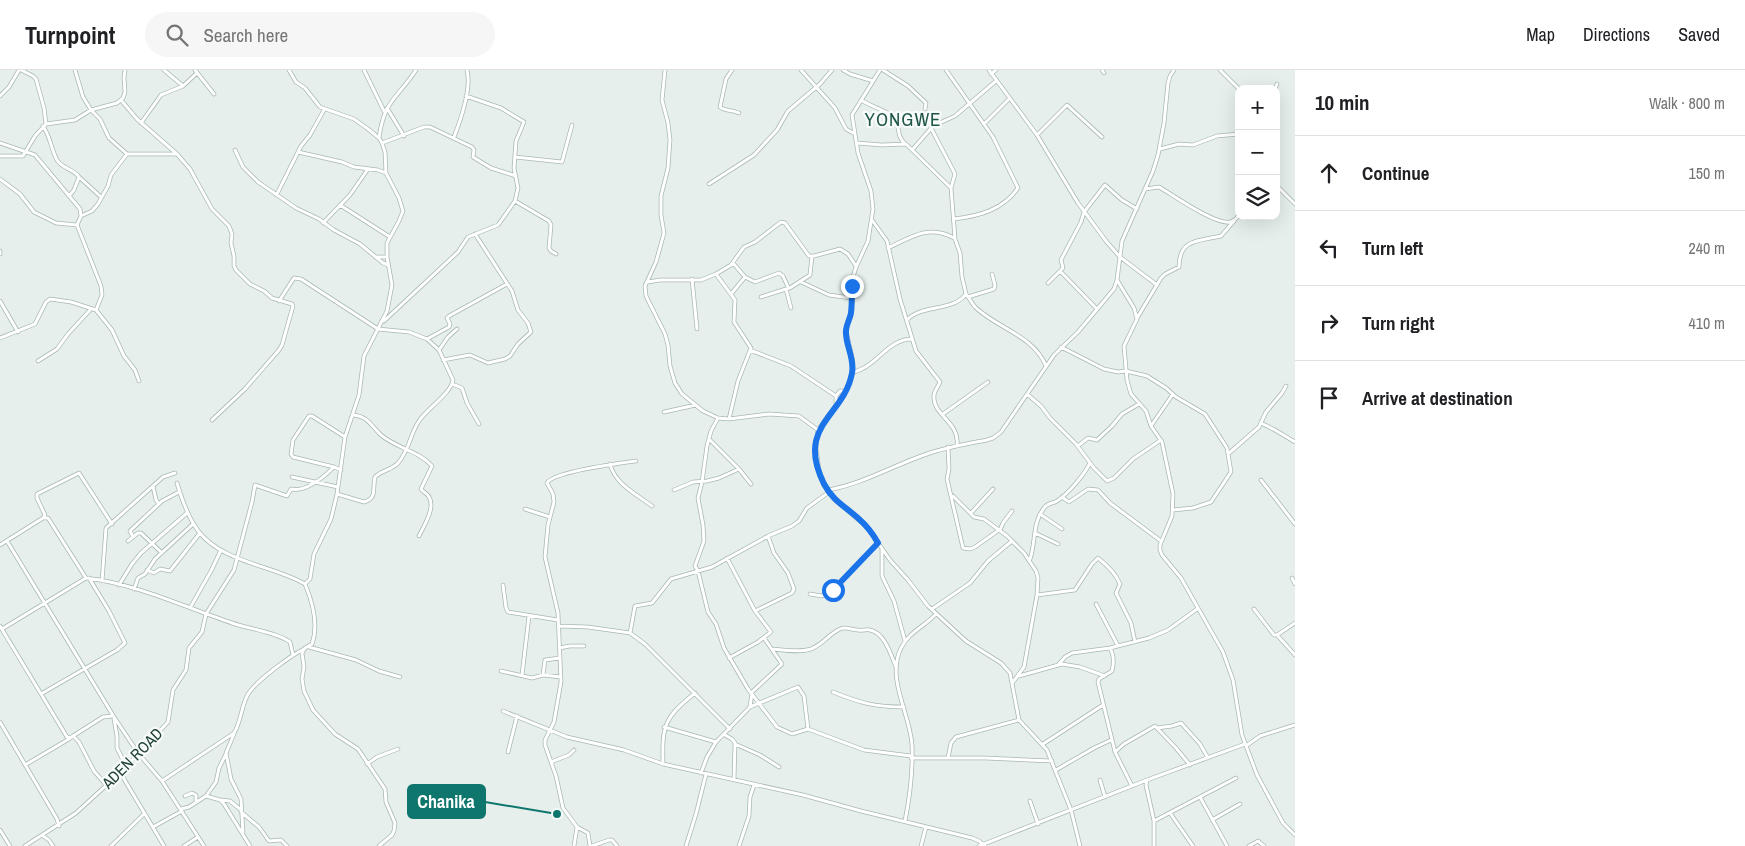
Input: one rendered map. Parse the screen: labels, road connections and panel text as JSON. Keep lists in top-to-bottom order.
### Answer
{
  "streets": {
    "street": ["ADEN ROAD"]
  },
  "districts": ["YONGWE"],
  "places": ["Chanika"],
  "page": {
    "header": "Turnpoint",
    "search": "Search here",
    "nav": ["Map", "Directions", "Saved"],
    "heading": ["10 min", "Walk · 800 m"],
    "map_buttons": ["+", "−"],
    "list": [
      ["Continue", "150 m"],
      ["Turn left", "240 m"],
      ["Turn right", "410 m"],
      "Arrive at destination"
    ]
  }
}
